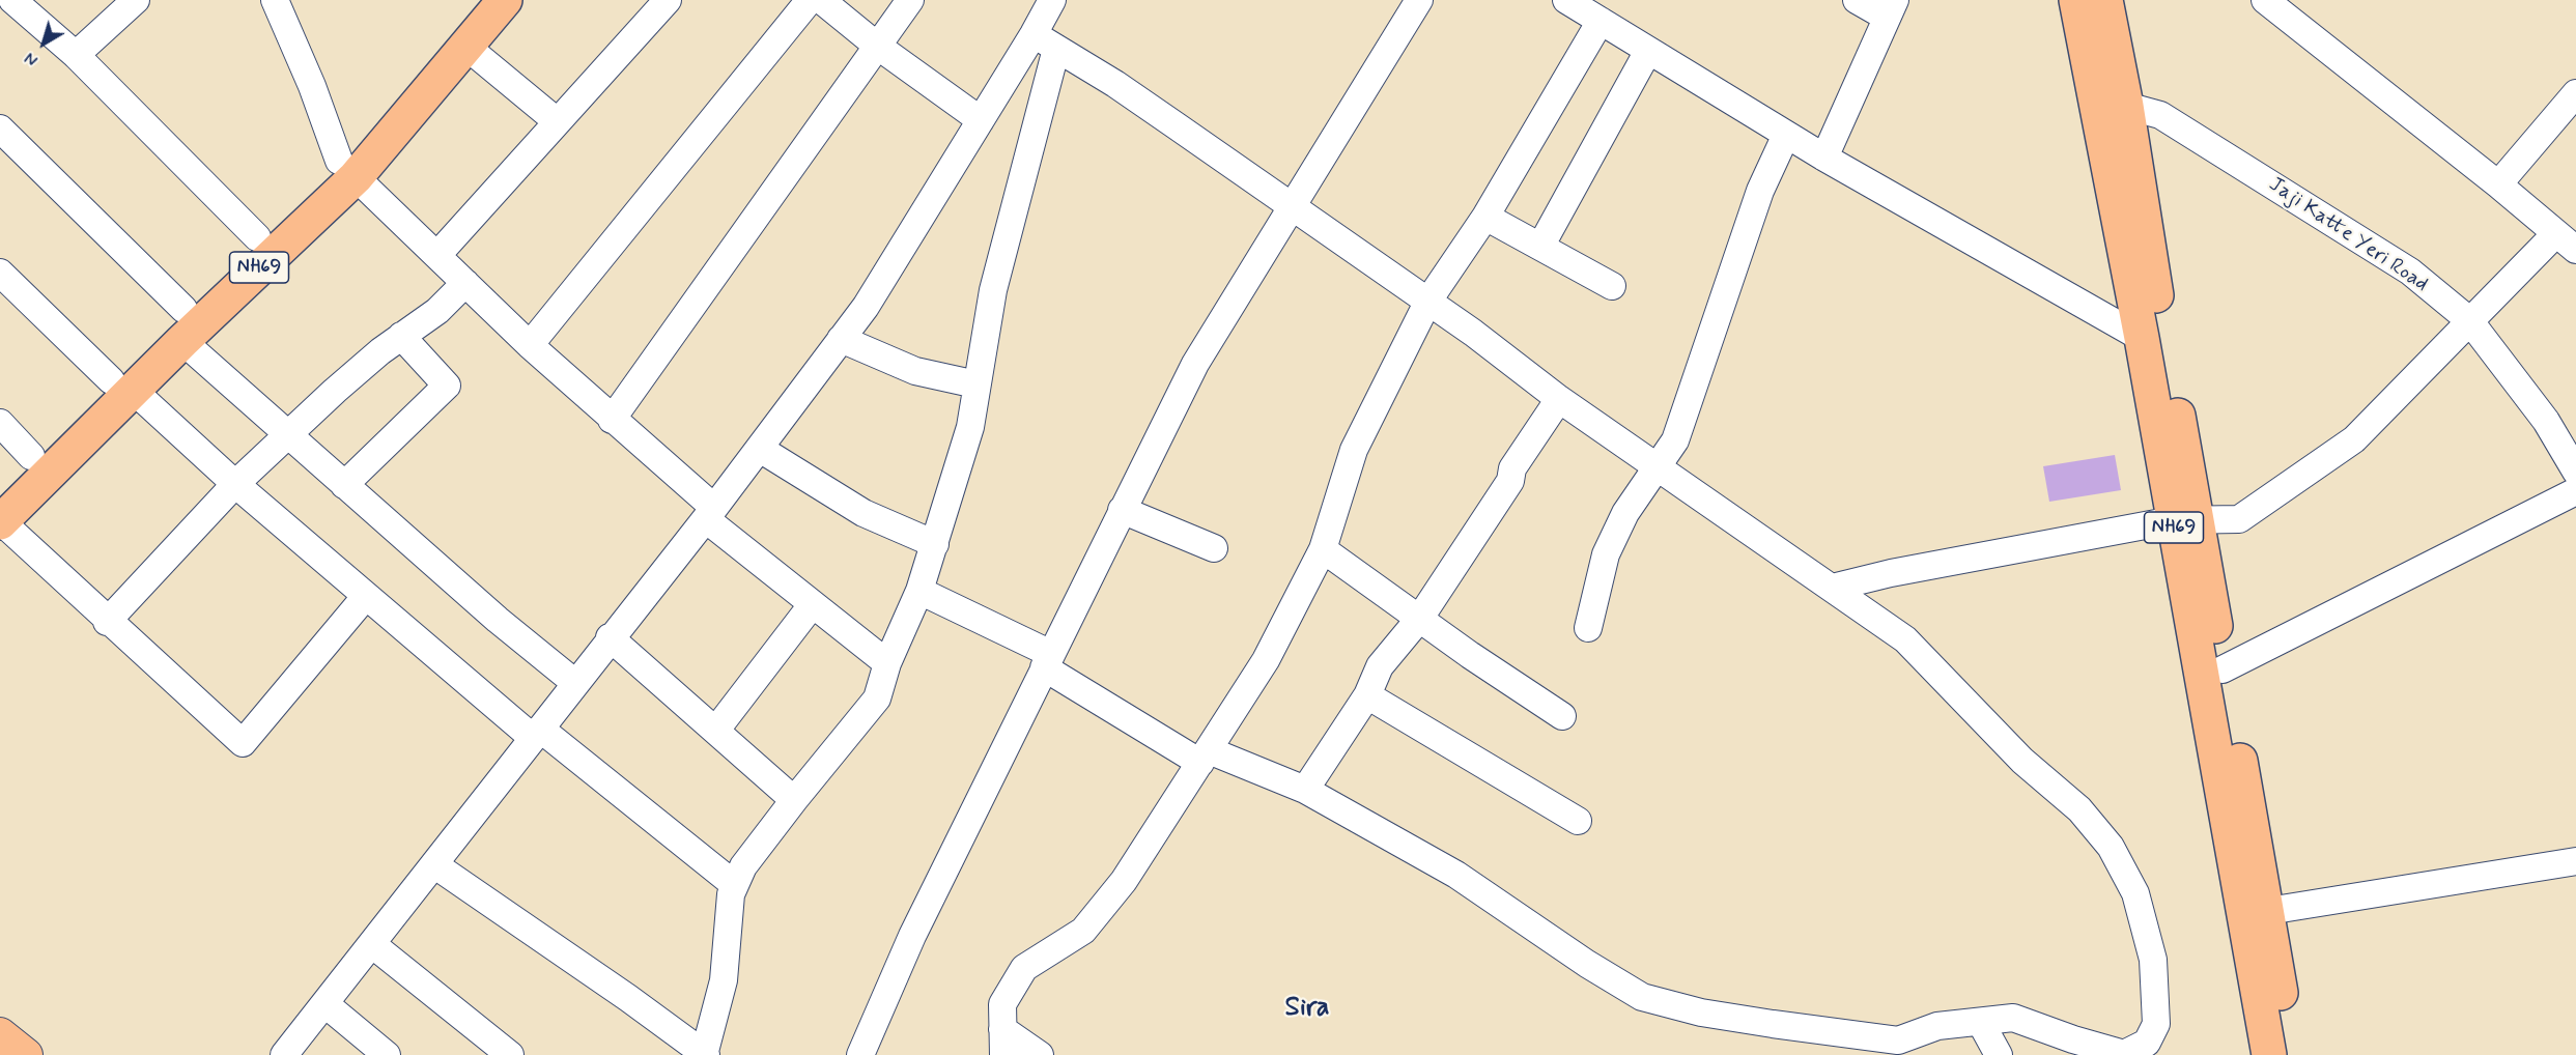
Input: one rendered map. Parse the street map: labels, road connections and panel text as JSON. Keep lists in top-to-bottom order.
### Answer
{
  "streets": {
    "highway": ["NH69"],
    "street": ["Jaji Katte Yeri Road"]
  },
  "crossings": [
    ["Jaji Katte Yeri Road", "NH69"]
  ],
  "districts": ["Sira"],
  "north": "bottom left"
}
